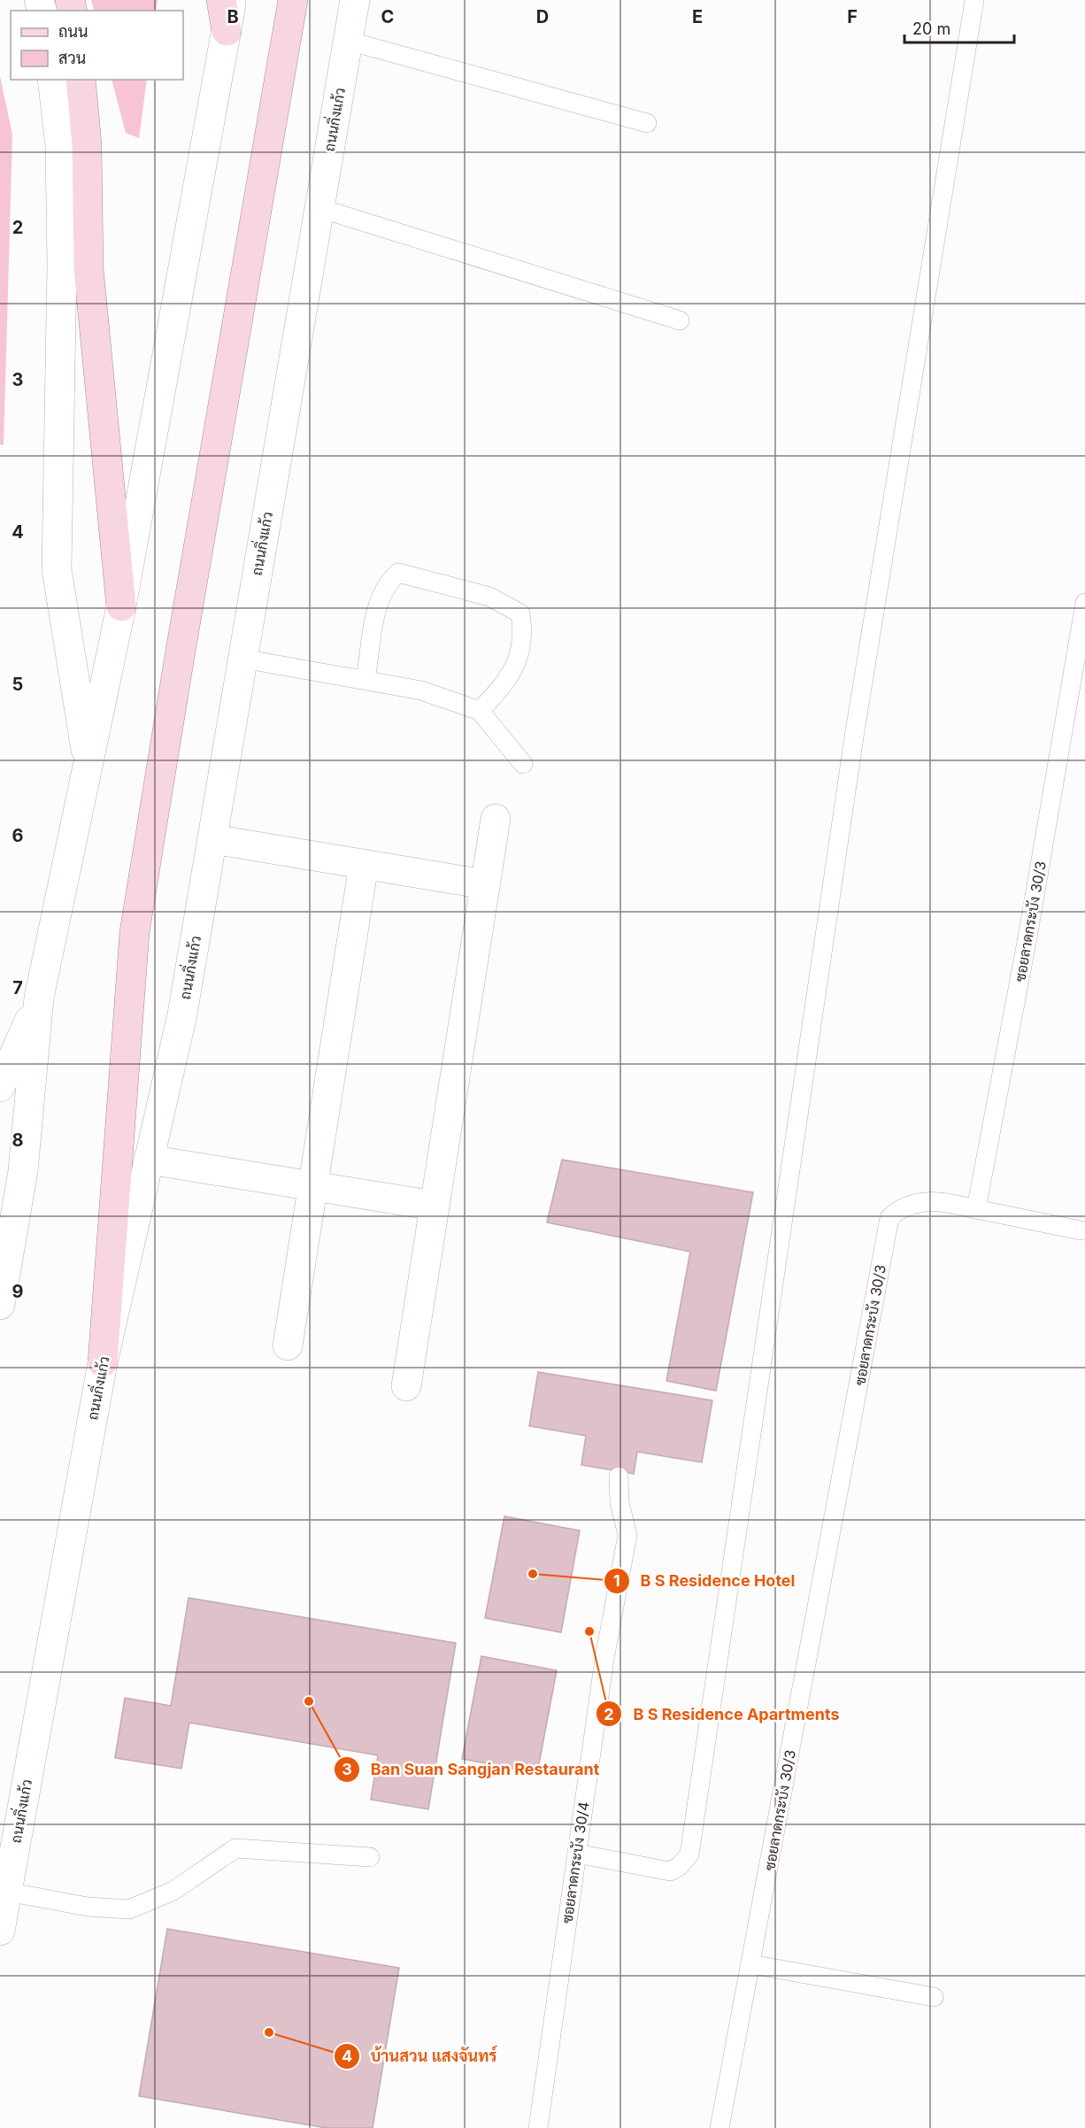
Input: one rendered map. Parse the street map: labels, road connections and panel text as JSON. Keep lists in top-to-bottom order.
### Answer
{
  "streets": {
    "main road": ["ถนนกิ่งแก้ว"],
    "lane": ["ซอยลาดกระบัง 30/3", "ซอยลาดกระบัง 30/4"]
  },
  "places": [
    "B S Residence Hotel",
    "B S Residence Apartments",
    "Ban Suan Sangjan Restaurant",
    "บ้านสวน แสงจันทร์"
  ],
  "legend": ["ถนน", "สวน"],
  "scale_bar": "20 m",
  "grid": {
    "columns": [
      "B",
      "C",
      "D",
      "E",
      "F"
    ],
    "rows": [
      "2",
      "3",
      "4",
      "5",
      "6",
      "7",
      "8",
      "9"
    ]
  }
}
